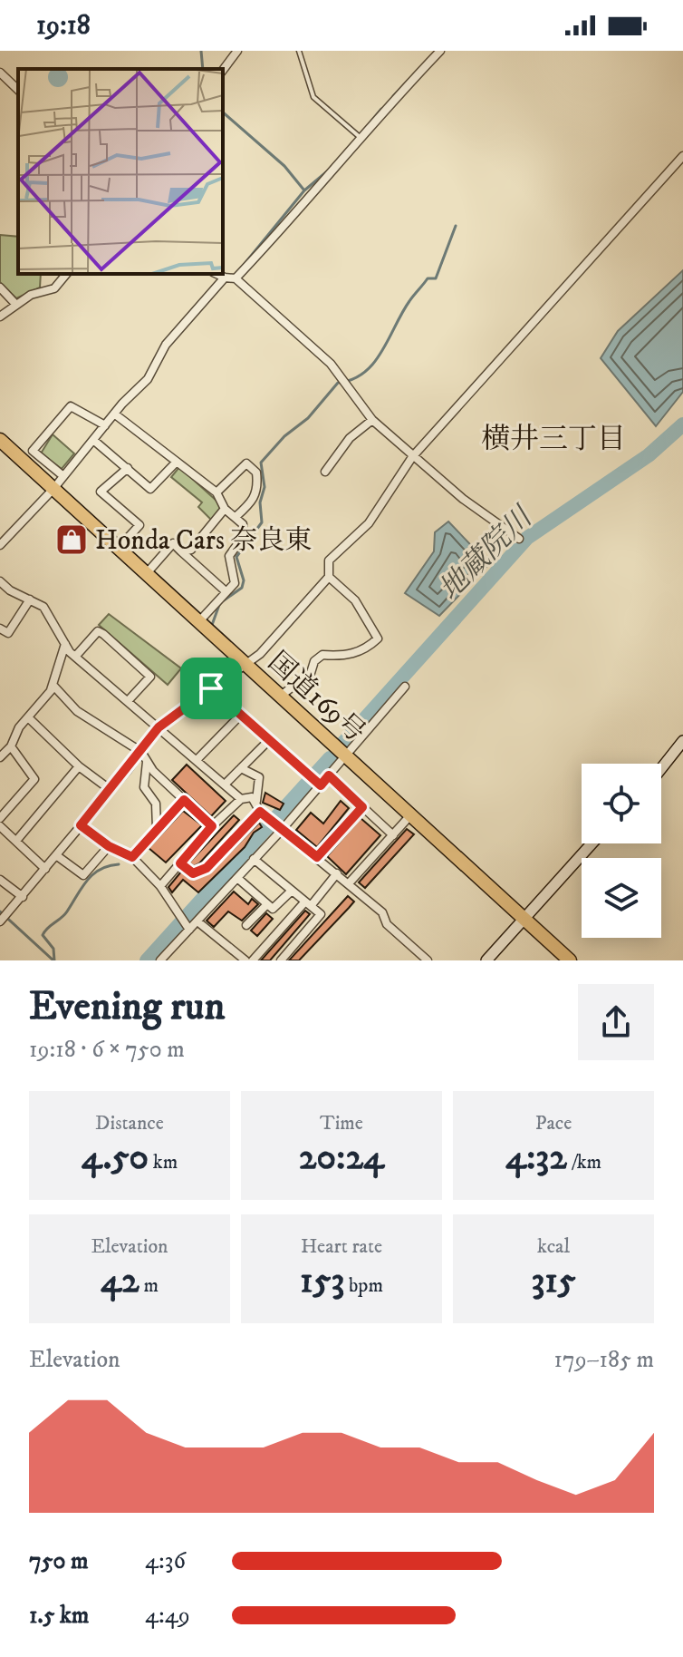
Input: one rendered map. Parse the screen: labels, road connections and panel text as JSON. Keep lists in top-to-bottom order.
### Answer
{
  "streets": {
    "highway": ["国道169号"]
  },
  "districts": ["横井三丁目"],
  "water": ["地蔵院川"],
  "places": {
    "shop": ["Honda Cars 奈良東"]
  },
  "page": {
    "status": "19:18",
    "heading": ["Evening run", "19:18 · 6 × 750 m"],
    "stats": [
      ["Distance", "4.50 km"],
      ["Time", "20:24"],
      ["Pace", "4:32 /km"],
      ["Elevation", "42 m"],
      ["Heart rate", "153 bpm"],
      ["kcal", "315"]
    ],
    "chart": ["Elevation", "179–185 m"],
    "list": [
      {
        "name": "750 m",
        "note": "4:36"
      },
      {
        "name": "1.5 km",
        "note": "4:49"
      }
    ]
  }
}
